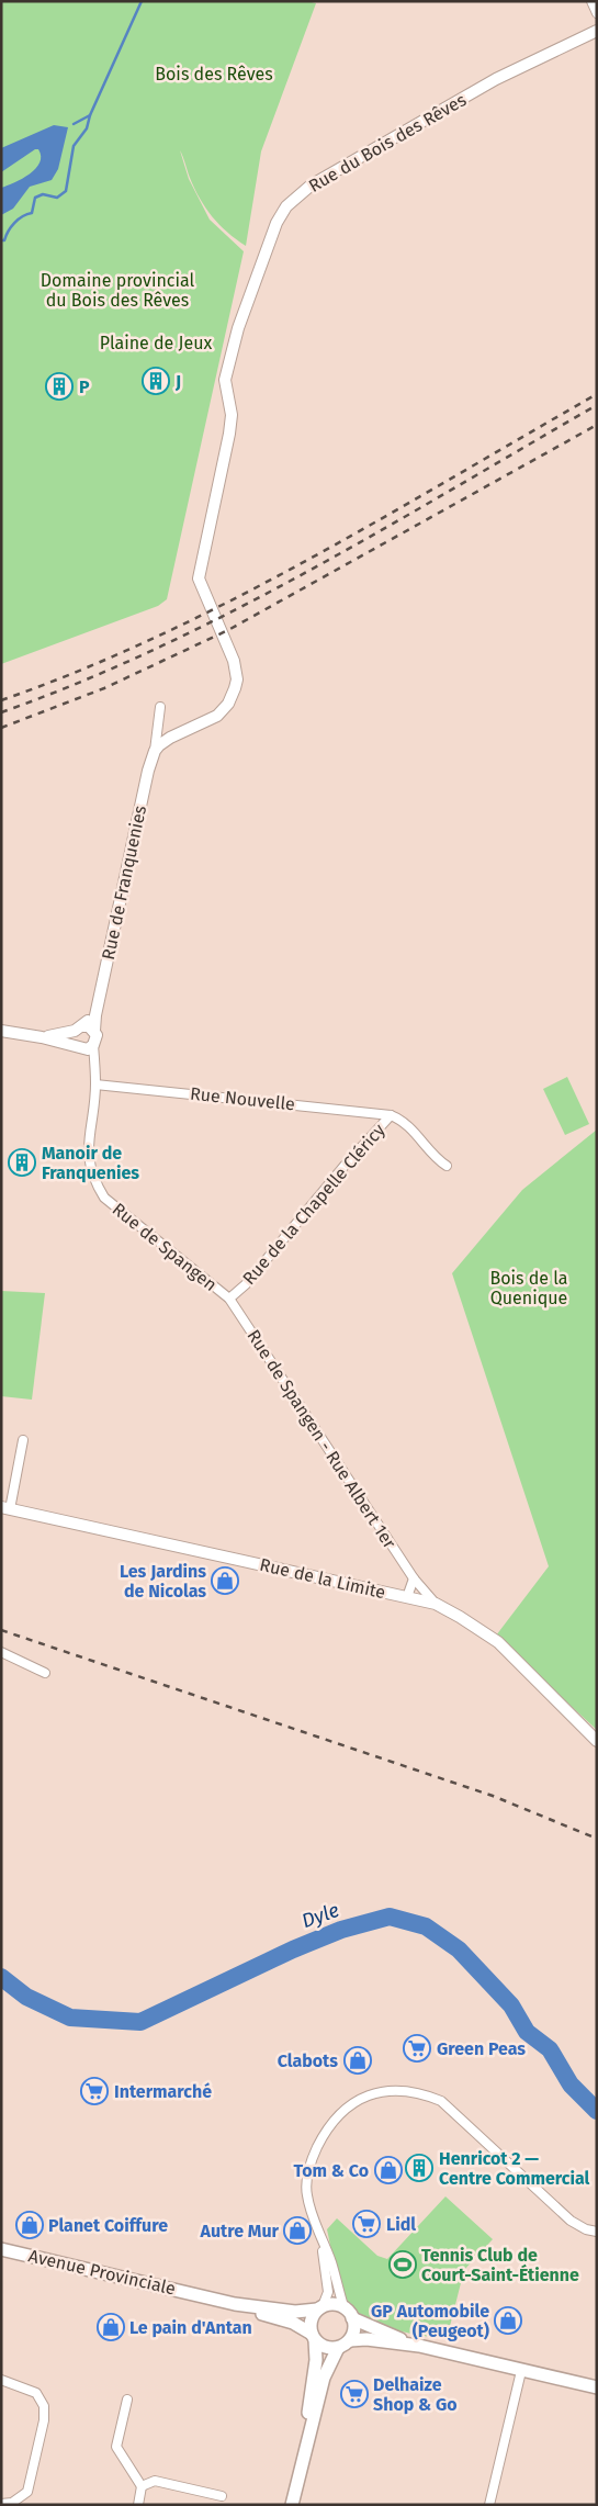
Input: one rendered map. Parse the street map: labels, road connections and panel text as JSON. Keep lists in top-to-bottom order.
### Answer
{
  "streets": {
    "main road": ["Avenue Provinciale"],
    "street": [
      "Rue du Bois des Rêves",
      "Rue de Franquenies",
      "Rue Nouvelle",
      "Rue de la Chapelle Cléricy",
      "Rue de Spangen",
      "Rue de Spangen - Rue Albert 1er",
      "Rue de la Limite"
    ]
  },
  "crossings": [
    ["Rue du Bois des Rêves", "Rue de Franquenies"],
    ["Rue de Franquenies", "Rue de Spangen"],
    ["Rue Nouvelle", "Rue de la Chapelle Cléricy"],
    ["Rue Nouvelle", "Rue de Spangen"],
    ["Rue de la Chapelle Cléricy", "Rue de Spangen"],
    ["Rue de la Chapelle Cléricy", "Rue de Spangen - Rue Albert 1er"],
    ["Rue de Spangen", "Rue de Spangen - Rue Albert 1er"],
    ["Rue de Spangen - Rue Albert 1er", "Rue de la Limite"]
  ],
  "water": ["Dyle"],
  "parks": [
    "Bois des Rêves",
    "Domaine provincial du Bois des Rêves",
    "Plaine de Jeux",
    "Bois de la Quenique"
  ],
  "places": {
    "building": [
      "J",
      "P",
      "Manoir de Franquenies",
      "Henricot 2 — Centre Commercial"
    ],
    "shop": [
      "Les Jardins de Nicolas",
      "Clabots",
      "Tom & Co",
      "Planet Coiffure",
      "Autre Mur",
      "GP Automobile (Peugeot)",
      "Le pain d'Antan"
    ],
    "supermarket": [
      "Green Peas",
      "Intermarché",
      "Lidl",
      "Delhaize Shop & Go"
    ],
    "sports": ["Tennis Club de Court-Saint-Étienne"]
  }
}
